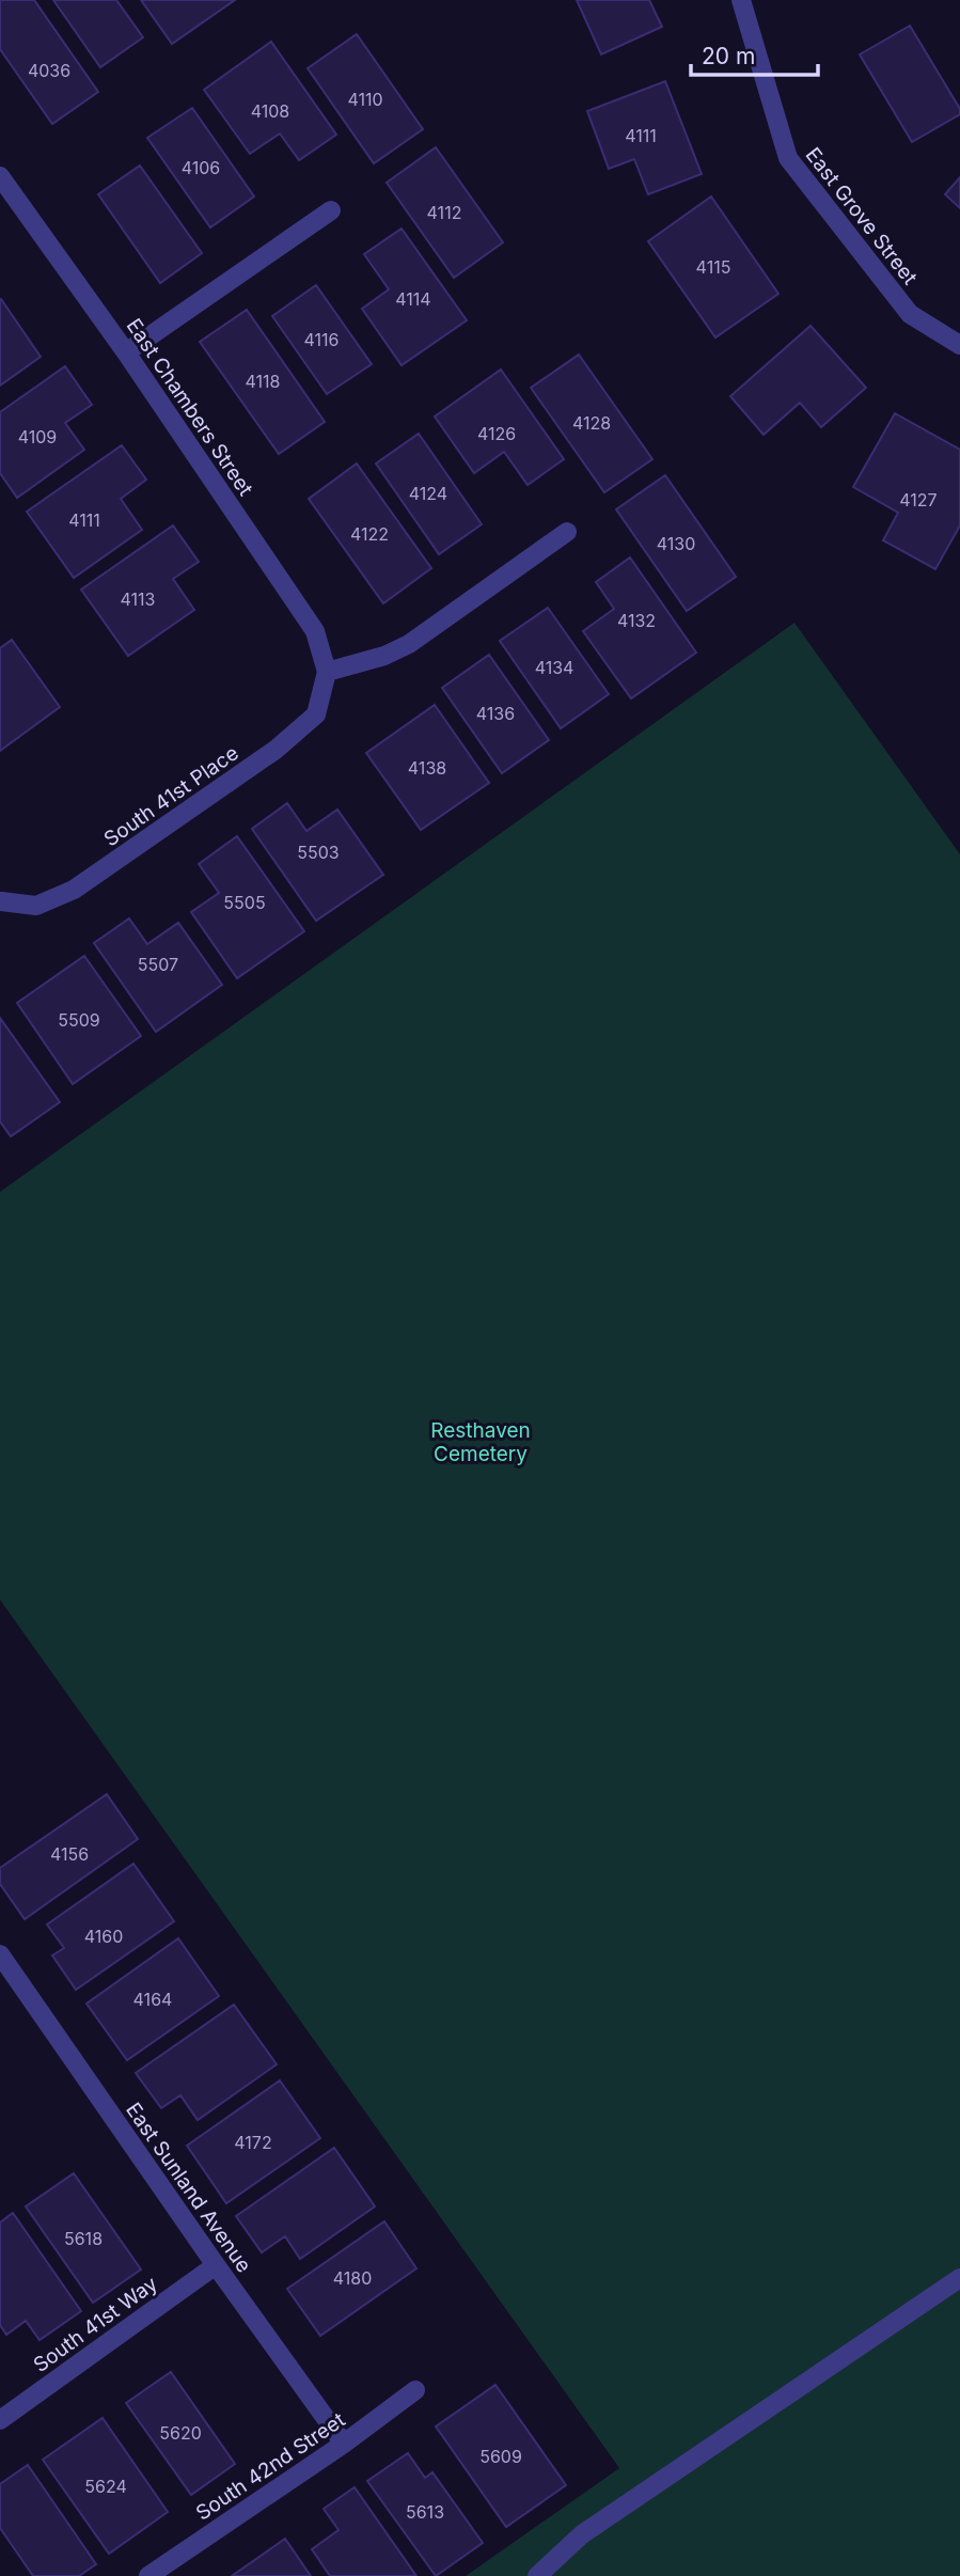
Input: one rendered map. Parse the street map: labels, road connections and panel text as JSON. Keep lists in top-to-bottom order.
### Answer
{
  "streets": {
    "street": [
      "East Grove Street",
      "East Chambers Street",
      "South 41st Place",
      "East Sunland Avenue",
      "South 41st Way",
      "South 42nd Street"
    ]
  },
  "crossings": [
    ["East Chambers Street", "South 41st Place"],
    ["East Sunland Avenue", "South 41st Way"],
    ["East Sunland Avenue", "South 42nd Street"]
  ],
  "parks": ["Resthaven Cemetery"],
  "house_numbers": [
    "4036",
    "4110",
    "4108",
    "4111",
    "4106",
    "4112",
    "4115",
    "4114",
    "4116",
    "4118",
    "4128",
    "4126",
    "4109",
    "4124",
    "4127",
    "4111",
    "4122",
    "4130",
    "4113",
    "4132",
    "4134",
    "4136",
    "4138",
    "5503",
    "5505",
    "5507",
    "5509",
    "4156",
    "4160",
    "4164",
    "4172",
    "5618",
    "4180",
    "5620",
    "5609",
    "5624",
    "5613"
  ],
  "scale_bar": "20 m"
}
